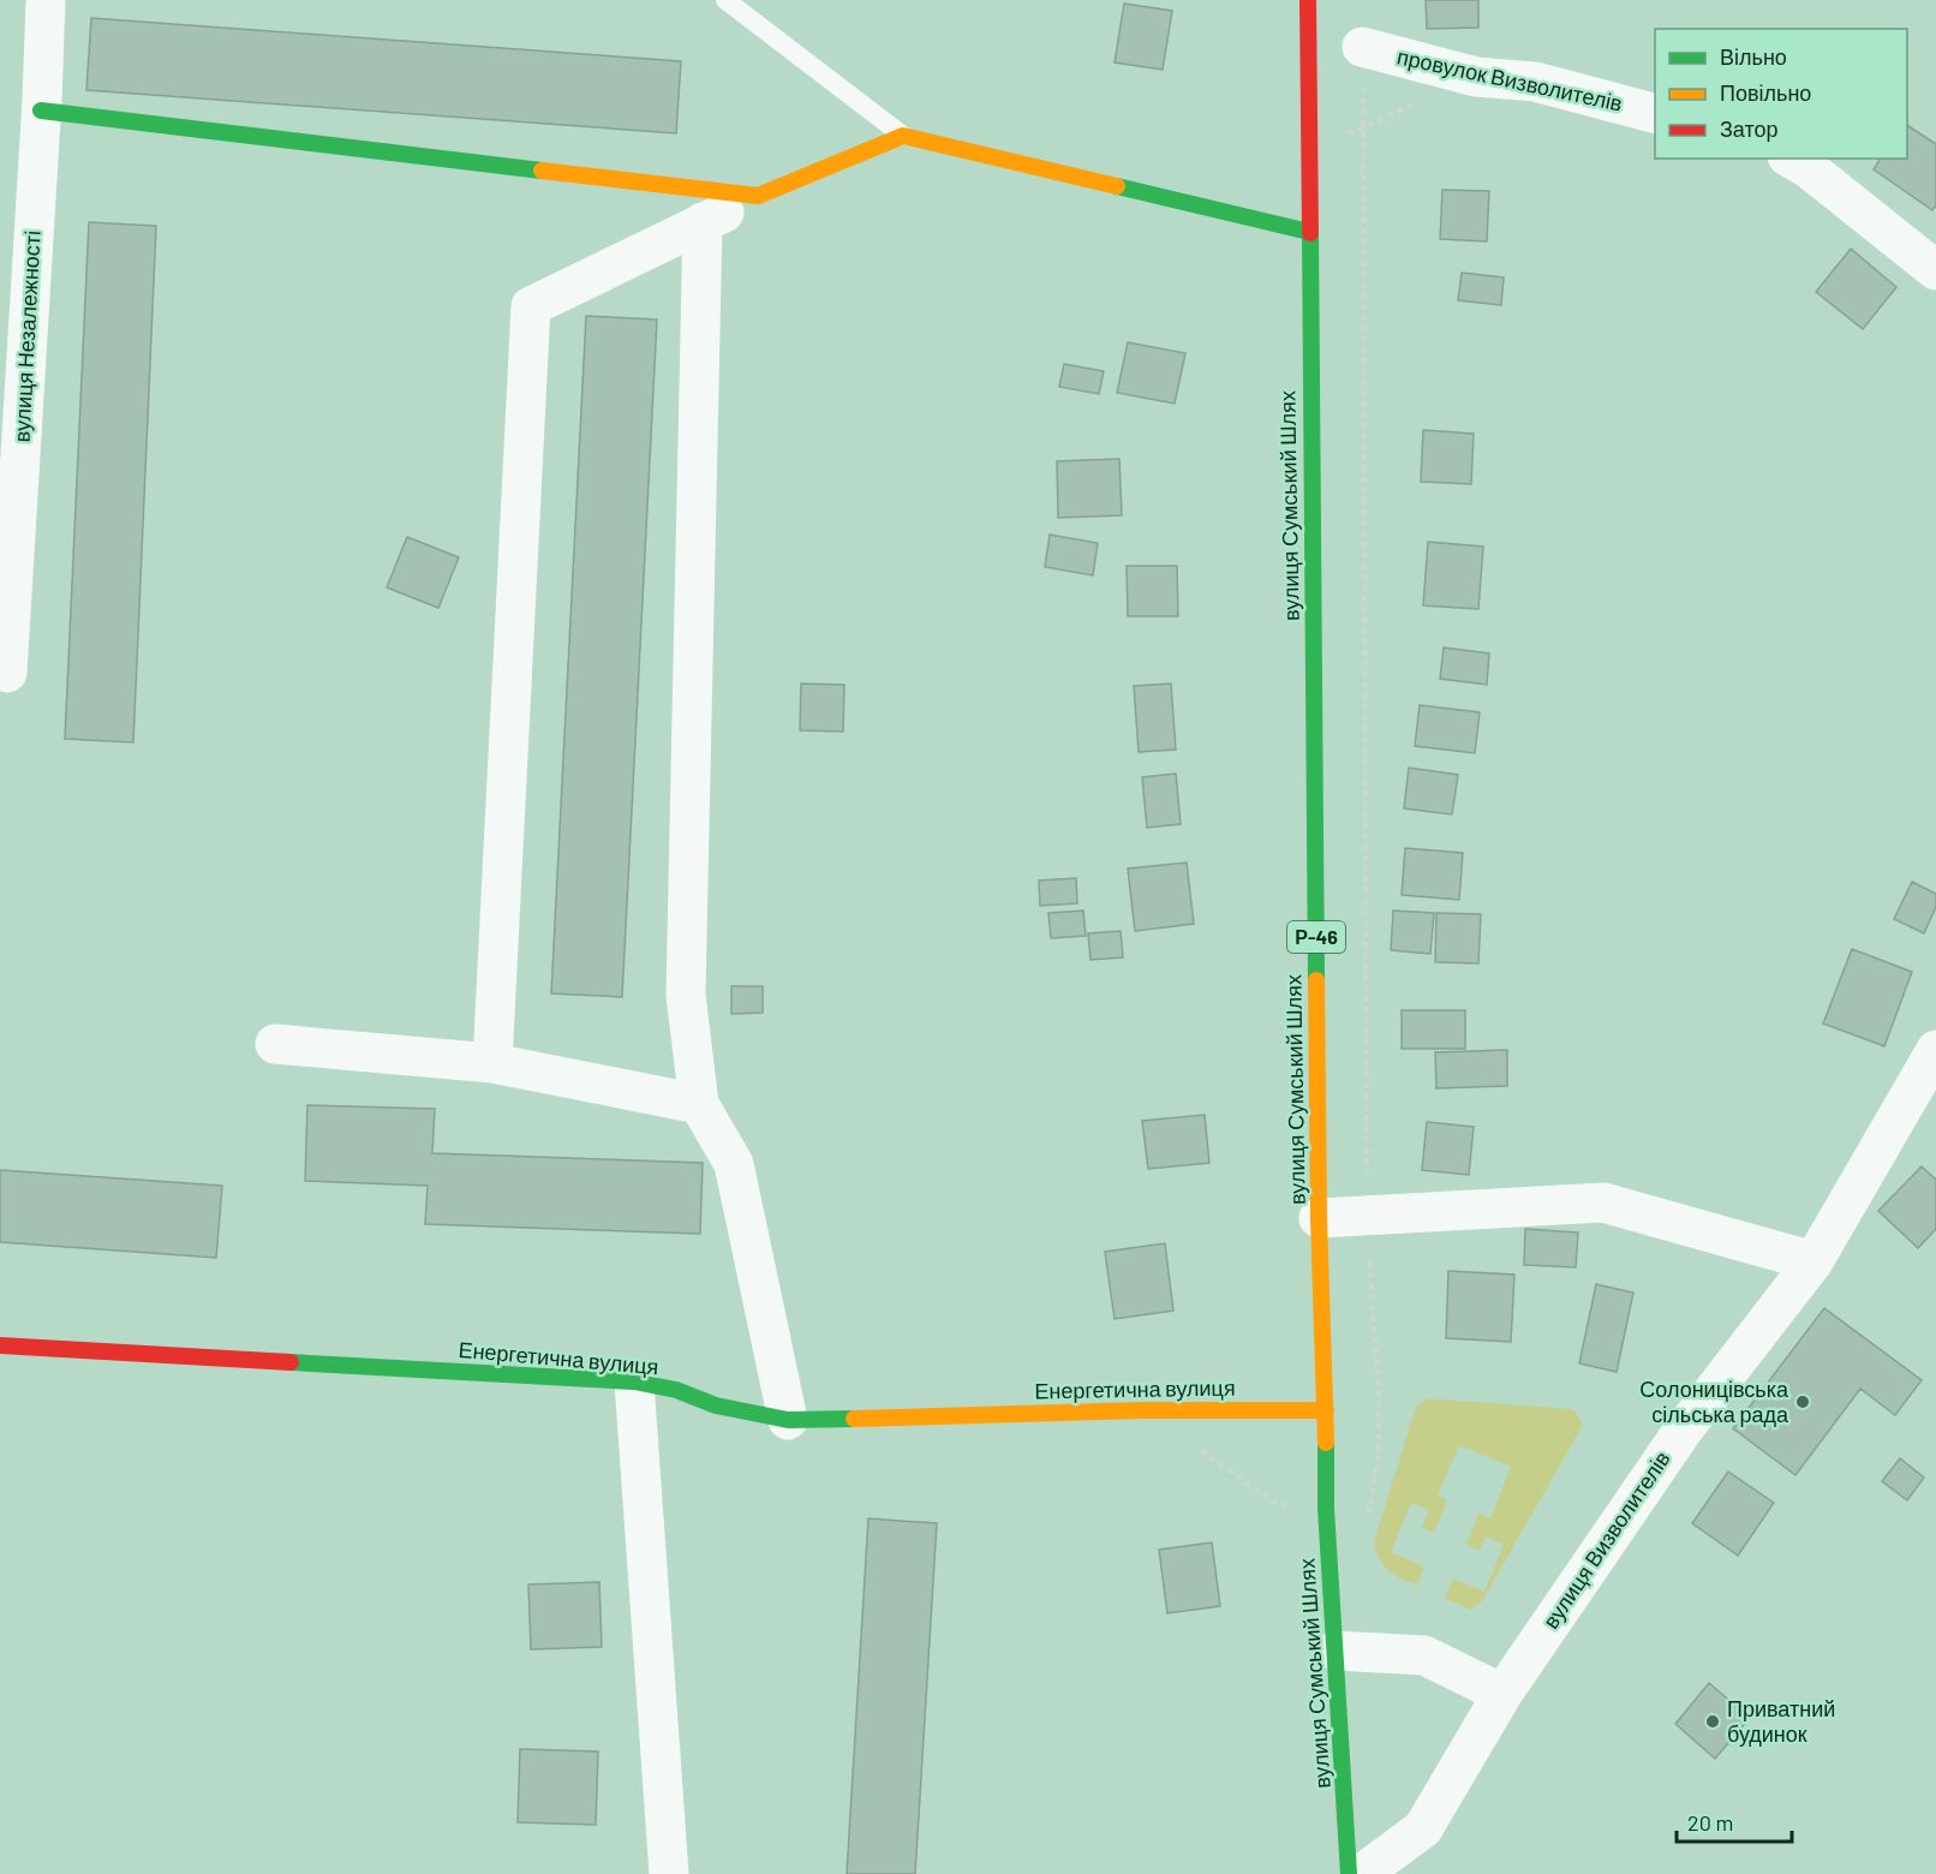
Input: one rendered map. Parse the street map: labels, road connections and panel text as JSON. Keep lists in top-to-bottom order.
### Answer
{
  "streets": {
    "street": [
      "провулок Визволителів",
      "вулиця Незалежності",
      "вулиця Сумський Шлях",
      "Р-46",
      "Енергетична вулиця",
      "вулиця Визволителів"
    ]
  },
  "crossings": [
    ["вулиця Сумський Шлях", "Енергетична вулиця"]
  ],
  "places": ["Солоницівська сільська рада", "Приватний будинок"],
  "legend": ["Вільно", "Повільно", "Затор"],
  "scale_bar": "20 m"
}
